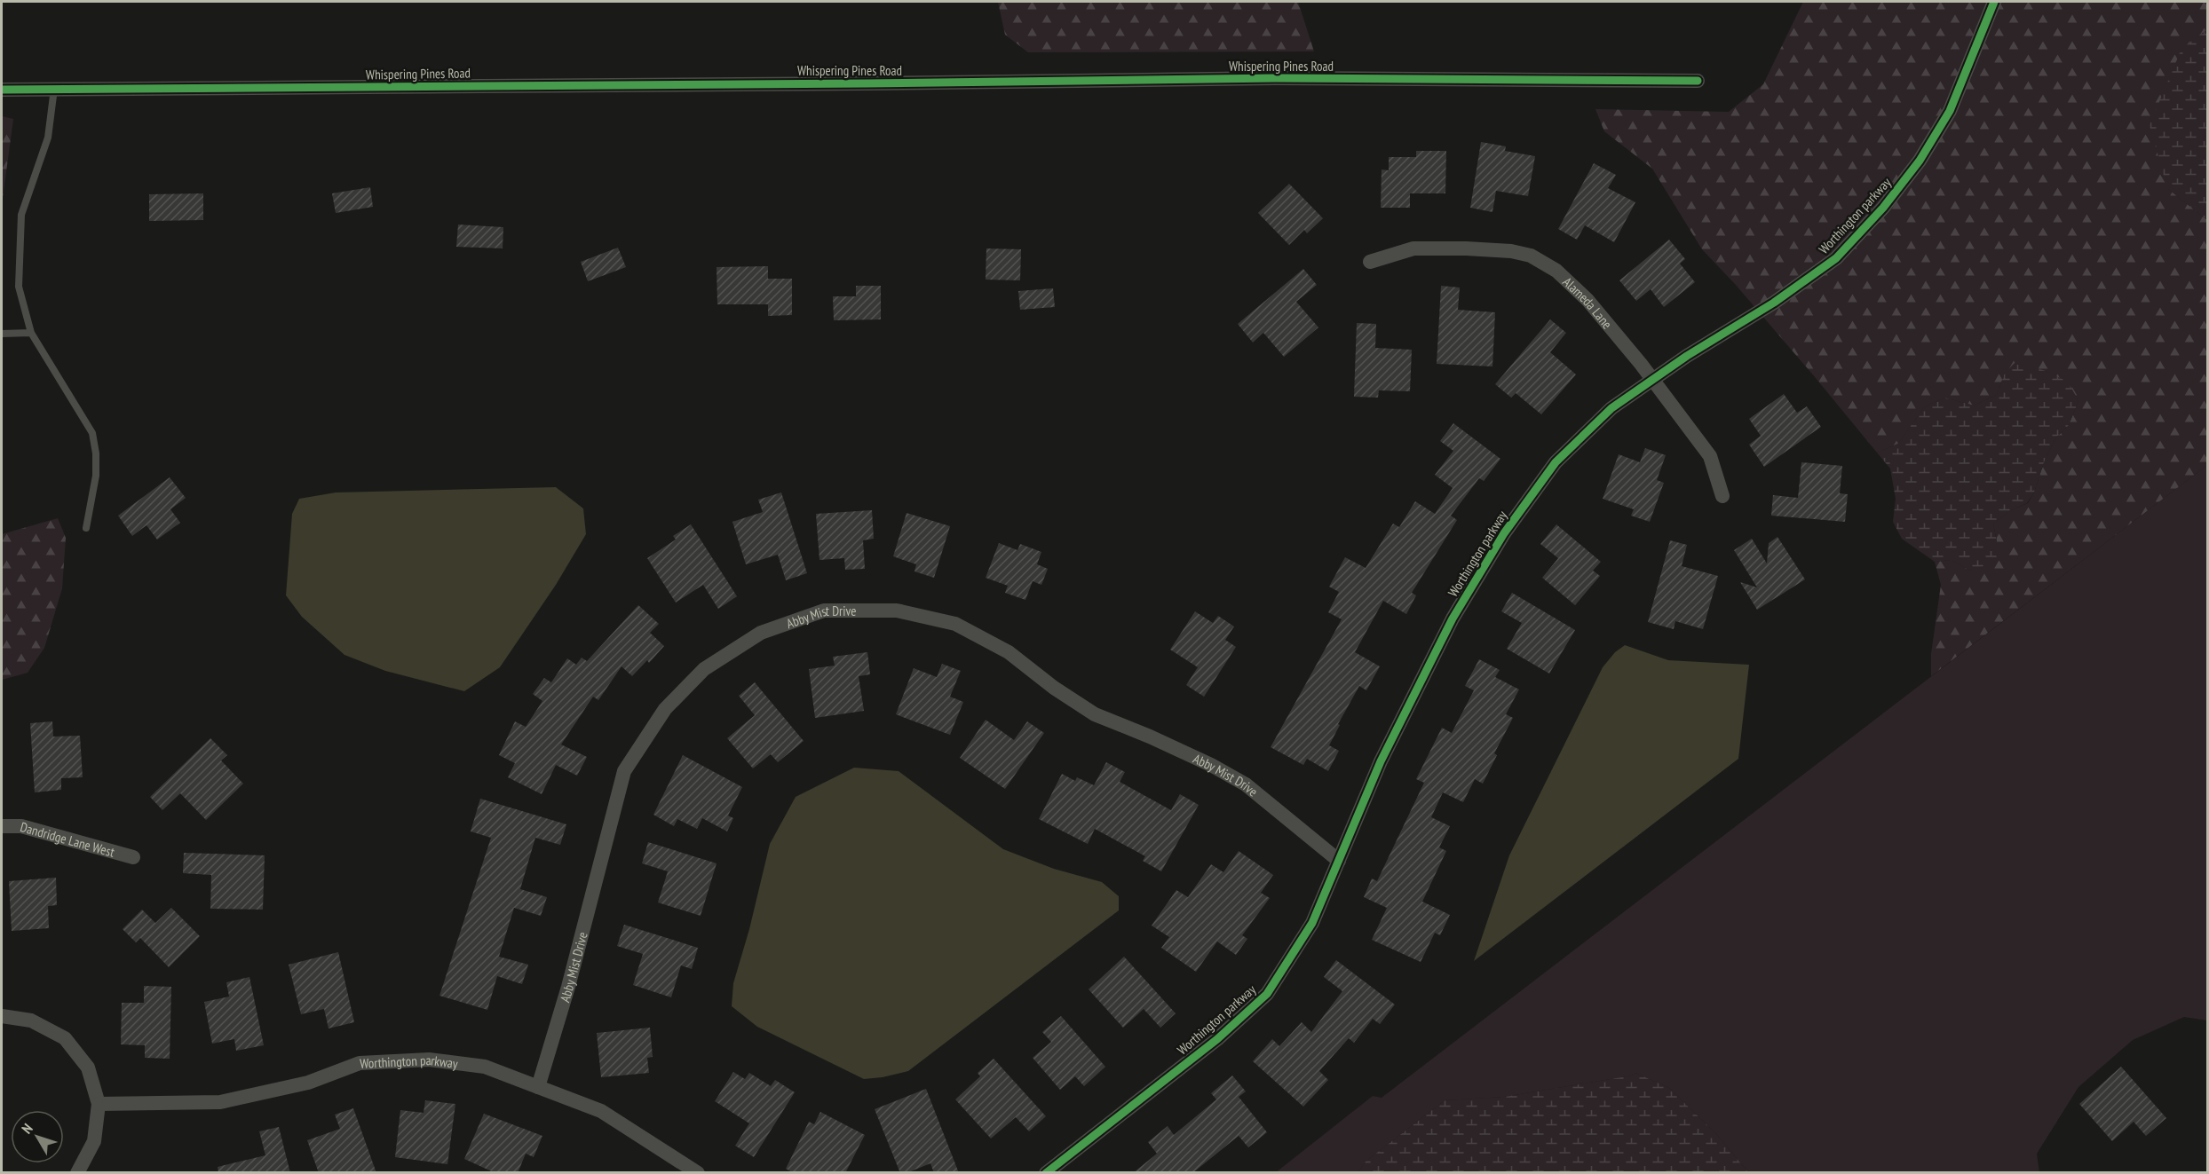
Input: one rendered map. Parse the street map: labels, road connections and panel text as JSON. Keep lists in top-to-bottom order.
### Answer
{
  "streets": {
    "street": [
      "Whispering Pines Road",
      "Worthington parkway",
      "Alameda Lane",
      "Abby Mist Drive",
      "Dandridge Lane West"
    ]
  },
  "crossings": [
    ["Worthington parkway", "Alameda Lane"],
    ["Worthington parkway", "Abby Mist Drive"]
  ],
  "north": "top left"
}
